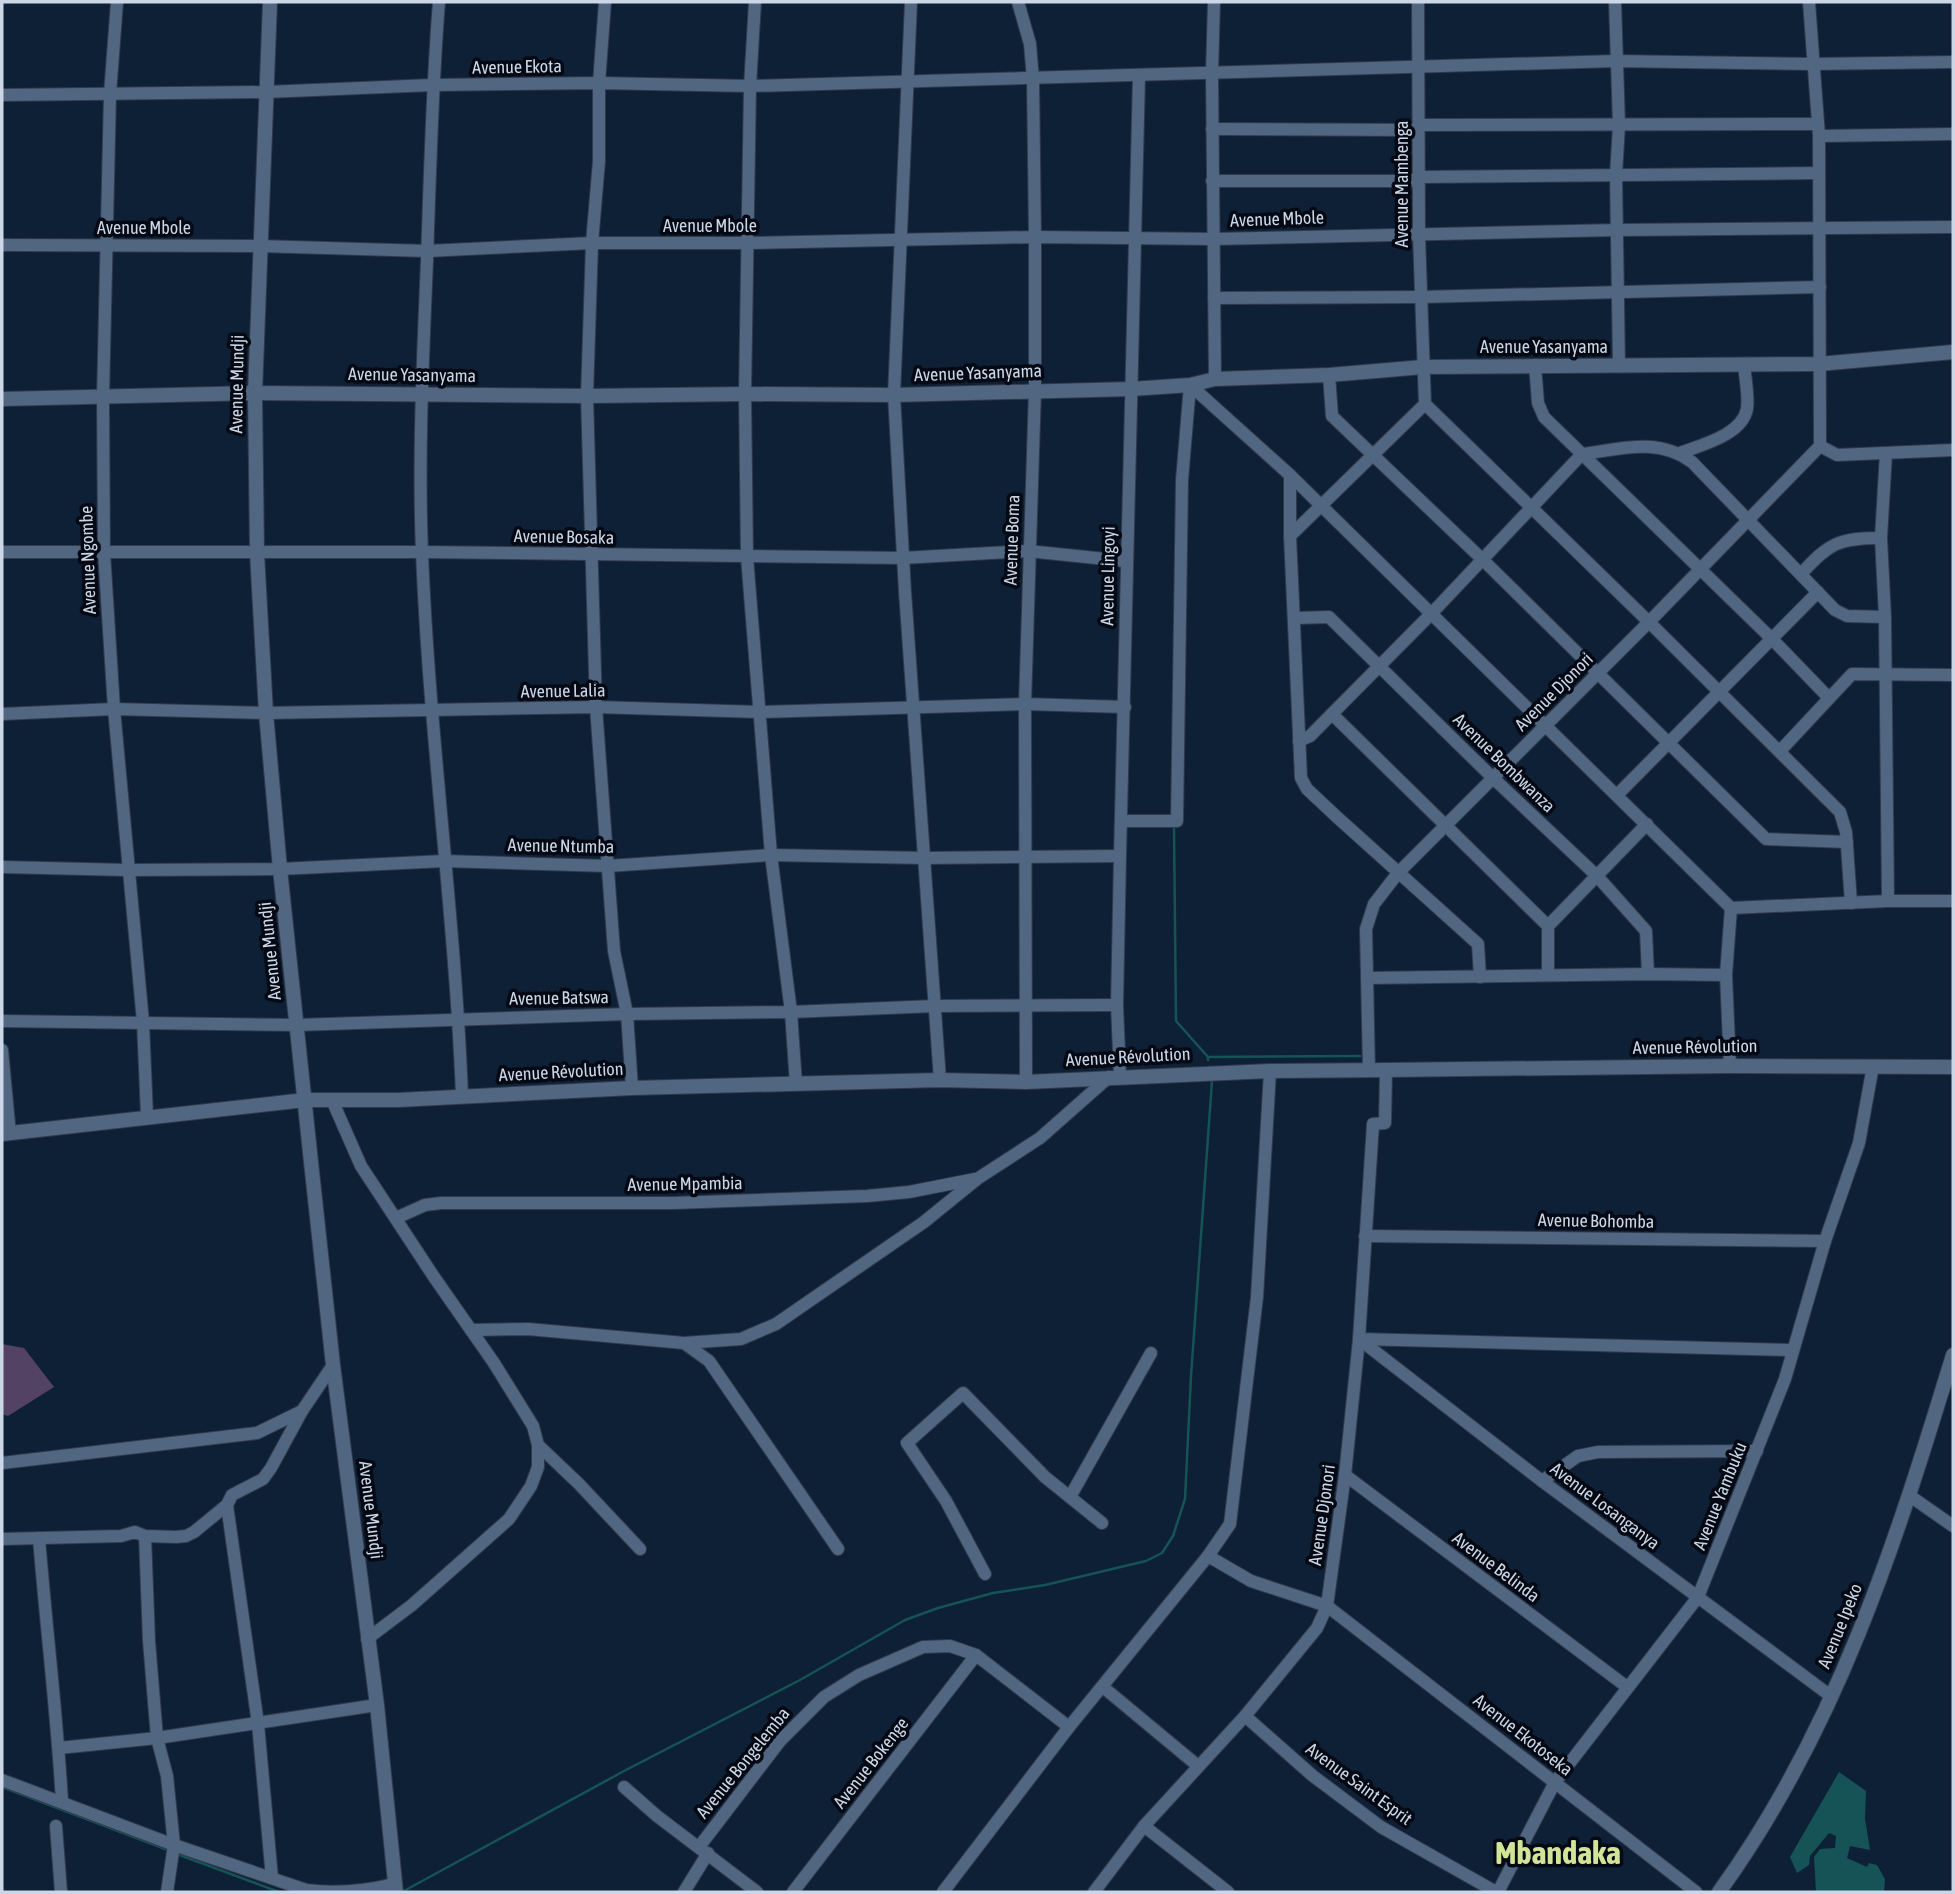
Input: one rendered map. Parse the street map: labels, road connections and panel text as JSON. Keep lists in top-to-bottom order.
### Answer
{
  "streets": {
    "street": [
      "Avenue Ekota",
      "Avenue Mambenga",
      "Avenue Mbole",
      "Avenue Yasanyama",
      "Avenue Mundji",
      "Avenue Bosaka",
      "Avenue Boma",
      "Avenue Ngombe",
      "Avenue Lingoyi",
      "Avenue Lalia",
      "Avenue Djonori",
      "Avenue Bombwanza",
      "Avenue Ntumba",
      "Avenue Batswa",
      "Avenue Révolution",
      "Avenue Mpambia",
      "Avenue Bohomba",
      "Avenue Yambuku",
      "Avenue Losanganya",
      "Avenue Belinda",
      "Avenue Ipeko",
      "Avenue Ekotoseka",
      "Avenue Bongelemba",
      "Avenue Bokenge",
      "Avenue Saint Esprit"
    ]
  },
  "crossings": [
    ["Avenue Ekota", "Avenue Mambenga"],
    ["Avenue Ekota", "Avenue Mundji"],
    ["Avenue Ekota", "Avenue Boma"],
    ["Avenue Ekota", "Avenue Ngombe"],
    ["Avenue Ekota", "Avenue Lingoyi"],
    ["Avenue Mambenga", "Avenue Mbole"],
    ["Avenue Mambenga", "Avenue Yasanyama"],
    ["Avenue Mbole", "Avenue Mundji"],
    ["Avenue Mbole", "Avenue Boma"],
    ["Avenue Mbole", "Avenue Ngombe"],
    ["Avenue Mbole", "Avenue Lingoyi"],
    ["Avenue Yasanyama", "Avenue Mundji"],
    ["Avenue Yasanyama", "Avenue Boma"],
    ["Avenue Yasanyama", "Avenue Ngombe"],
    ["Avenue Yasanyama", "Avenue Lingoyi"],
    ["Avenue Mundji", "Avenue Bosaka"],
    ["Avenue Mundji", "Avenue Lalia"],
    ["Avenue Mundji", "Avenue Ntumba"],
    ["Avenue Mundji", "Avenue Batswa"],
    ["Avenue Mundji", "Avenue Révolution"],
    ["Avenue Bosaka", "Avenue Boma"],
    ["Avenue Bosaka", "Avenue Ngombe"],
    ["Avenue Bosaka", "Avenue Lingoyi"],
    ["Avenue Boma", "Avenue Lalia"],
    ["Avenue Boma", "Avenue Ntumba"],
    ["Avenue Boma", "Avenue Batswa"],
    ["Avenue Boma", "Avenue Révolution"],
    ["Avenue Ngombe", "Avenue Lalia"],
    ["Avenue Ngombe", "Avenue Ntumba"],
    ["Avenue Ngombe", "Avenue Batswa"],
    ["Avenue Ngombe", "Avenue Révolution"],
    ["Avenue Lingoyi", "Avenue Lalia"],
    ["Avenue Lingoyi", "Avenue Ntumba"],
    ["Avenue Lingoyi", "Avenue Batswa"],
    ["Avenue Lingoyi", "Avenue Révolution"],
    ["Avenue Djonori", "Avenue Bombwanza"],
    ["Avenue Djonori", "Avenue Révolution"],
    ["Avenue Djonori", "Avenue Bohomba"],
    ["Avenue Djonori", "Avenue Losanganya"],
    ["Avenue Djonori", "Avenue Belinda"],
    ["Avenue Djonori", "Avenue Ekotoseka"],
    ["Avenue Djonori", "Avenue Saint Esprit"],
    ["Avenue Révolution", "Avenue Yambuku"],
    ["Avenue Bohomba", "Avenue Yambuku"],
    ["Avenue Yambuku", "Avenue Losanganya"],
    ["Avenue Yambuku", "Avenue Belinda"],
    ["Avenue Yambuku", "Avenue Ekotoseka"],
    ["Avenue Yambuku", "Avenue Saint Esprit"],
    ["Avenue Losanganya", "Avenue Ipeko"],
    ["Avenue Bongelemba", "Avenue Bokenge"]
  ],
  "districts": ["Mbandaka"]
}
